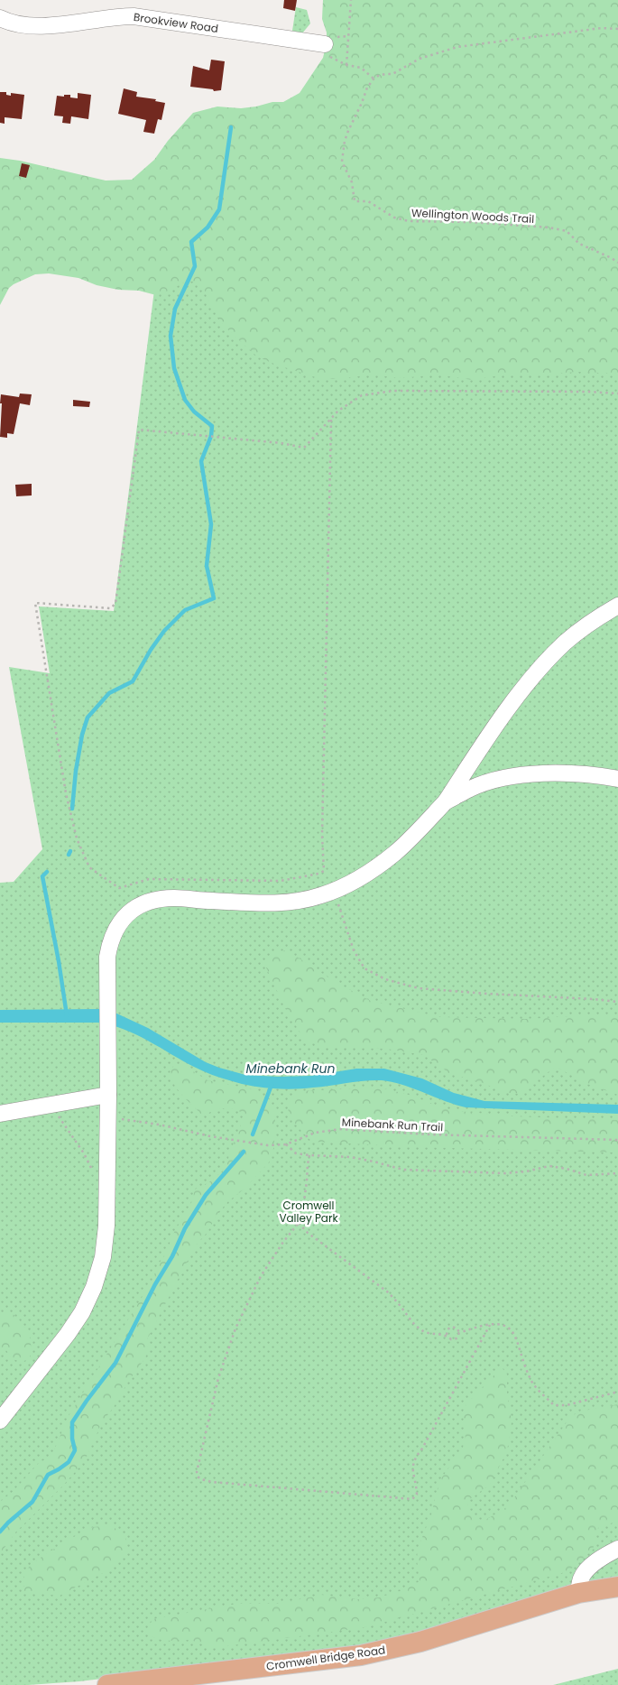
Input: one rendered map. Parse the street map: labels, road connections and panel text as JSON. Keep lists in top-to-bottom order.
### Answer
{
  "streets": {
    "main road": ["Cromwell Bridge Road"],
    "street": ["Brookview Road"],
    "path": ["Wellington Woods Trail", "Minebank Run Trail"]
  },
  "water": ["Minebank Run"],
  "parks": ["Cromwell Valley Park"]
}
